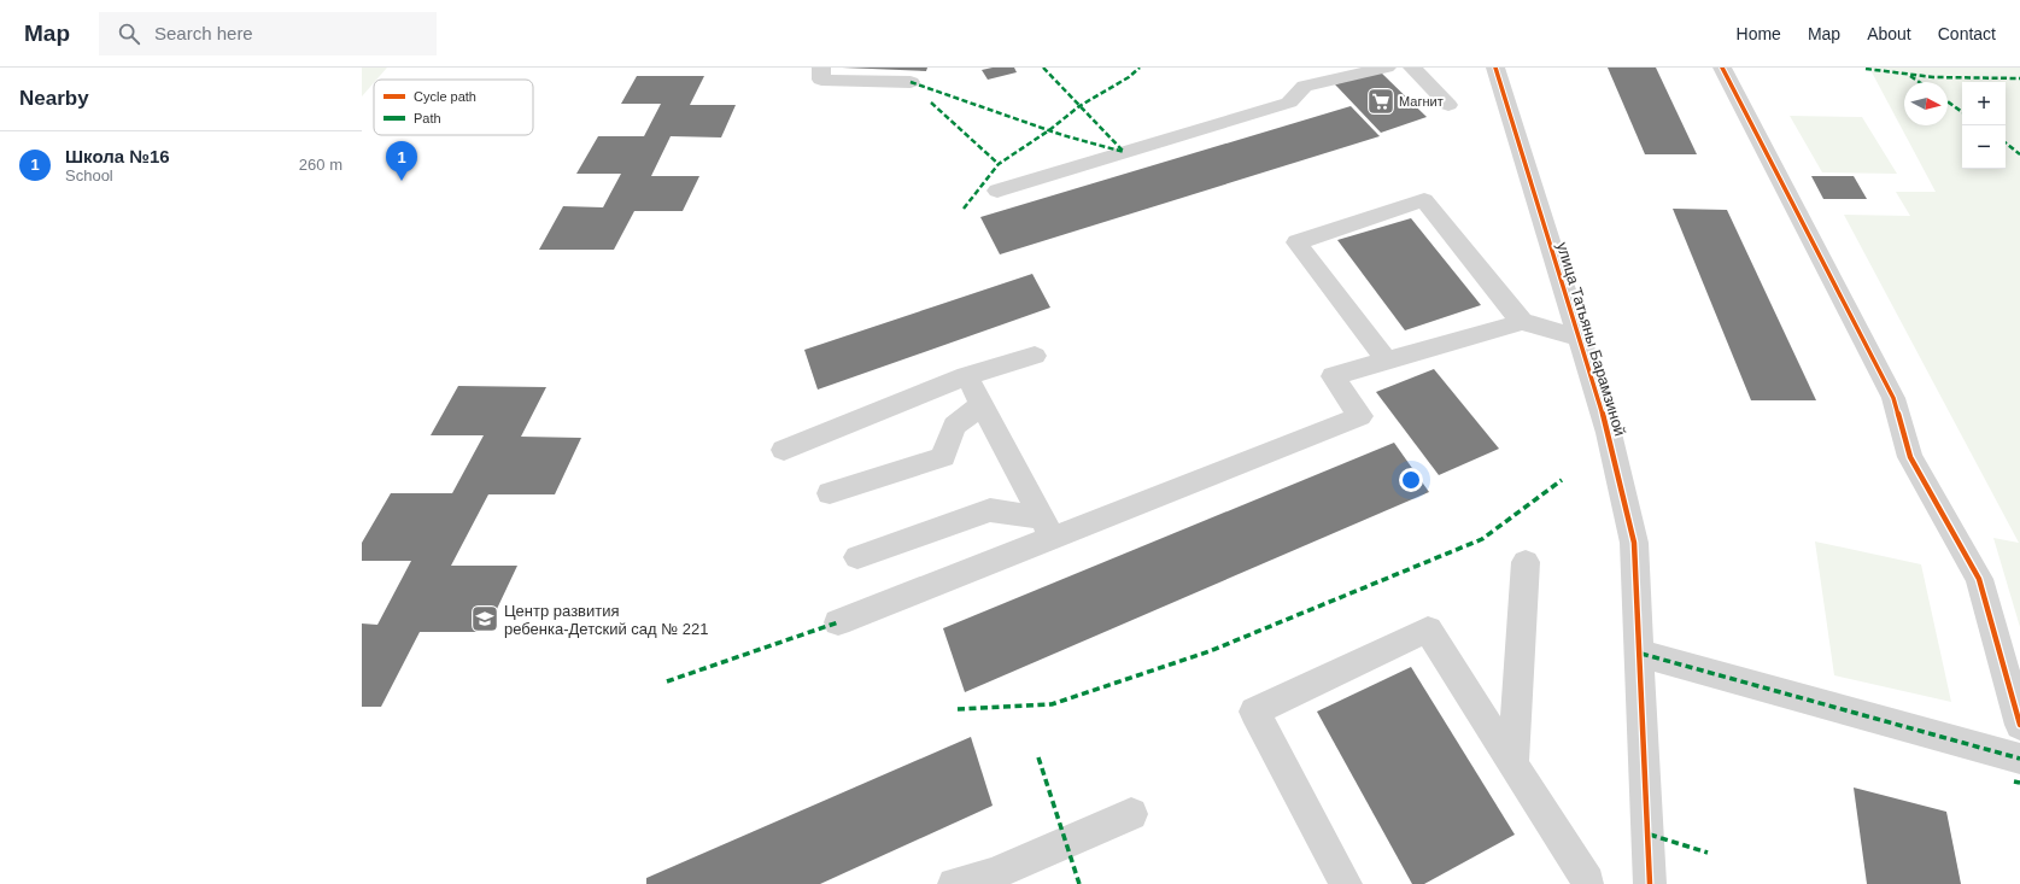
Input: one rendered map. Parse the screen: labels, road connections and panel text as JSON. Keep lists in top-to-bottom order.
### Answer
{
  "streets": {
    "street": ["улица Татьяны Барамзиной"]
  },
  "places": {
    "supermarket": ["Магнит"],
    "school or university": ["Центр развития ребенка-Детский сад № 221"]
  },
  "legend": ["Cycle path", "Path"],
  "north": "right",
  "page": {
    "header": "Map",
    "search": "Search here",
    "nav": [
      "Home",
      "Map",
      "About",
      "Contact"
    ],
    "heading": "Nearby",
    "map_buttons": ["+", "−"],
    "list": [
      {
        "mark": "1",
        "name": "Школа №16",
        "note": "School",
        "value": "260 m"
      }
    ],
    "pins": "1"
  }
}
